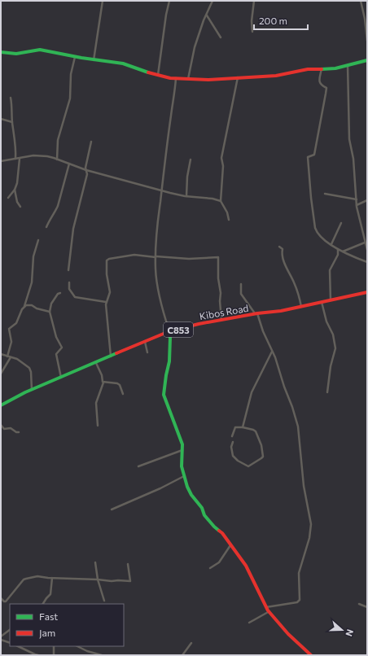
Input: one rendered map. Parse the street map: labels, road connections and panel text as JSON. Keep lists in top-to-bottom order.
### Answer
{
  "streets": {
    "street": ["Kibos Road", "C853"]
  },
  "legend": ["Fast", "Jam"],
  "scale_bar": "200 m",
  "north": "right"
}
